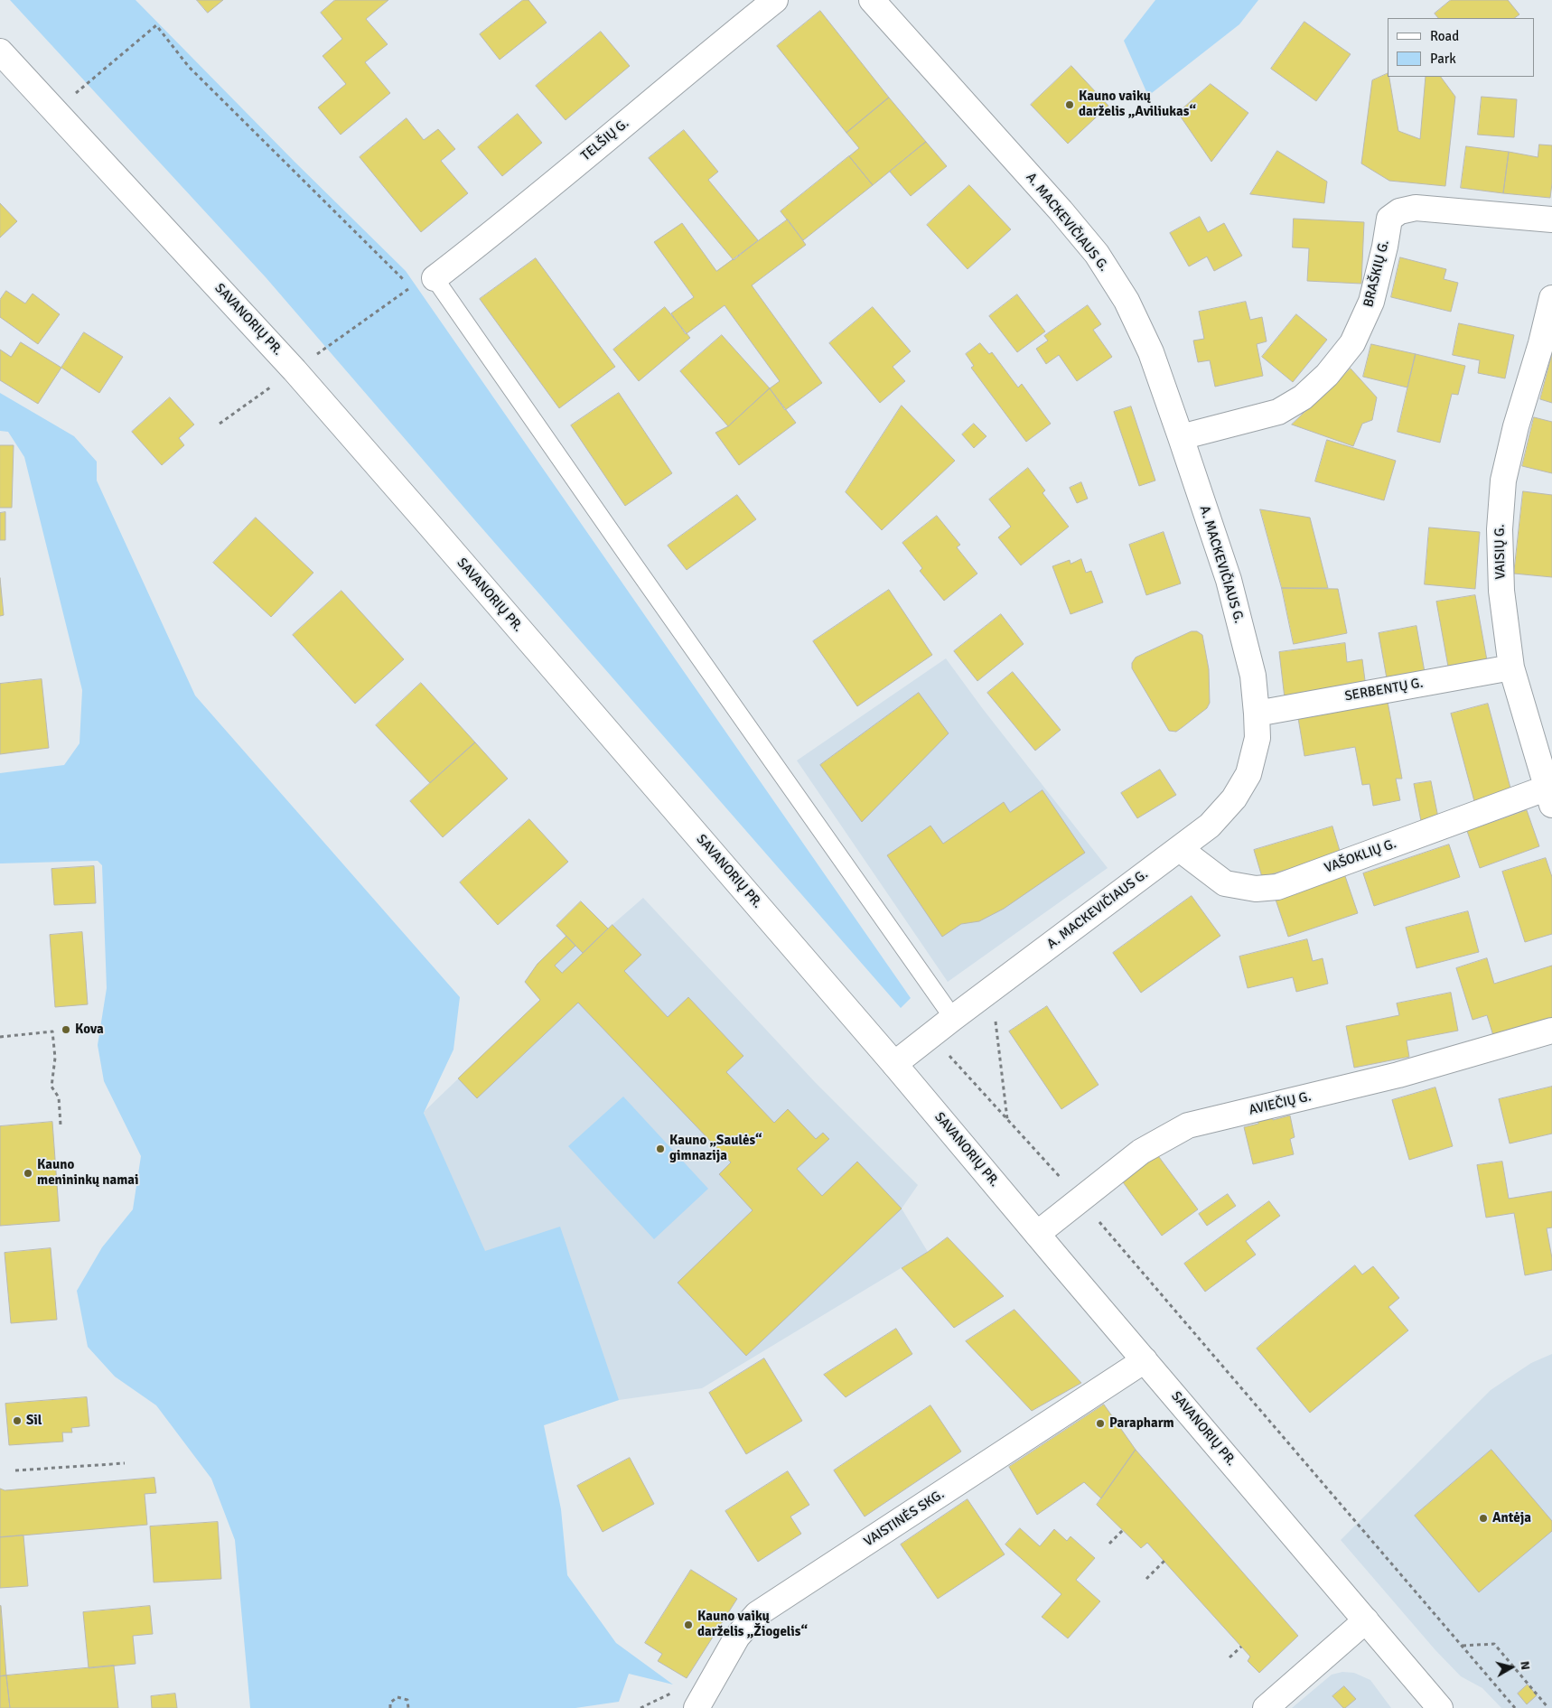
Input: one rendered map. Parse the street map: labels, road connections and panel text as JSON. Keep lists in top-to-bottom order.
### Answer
{
  "streets": {
    "street": [
      "TELŠIŲ G.",
      "A. MACKEVIČIAUS G.",
      "BRAŠKIŲ G.",
      "SAVANORIŲ PR.",
      "VAISIŲ G.",
      "SERBENTŲ G.",
      "VAŠOKLIŲ G.",
      "AVIEČIŲ G.",
      "VAISTINĖS SKG."
    ]
  },
  "crossings": [
    ["A. MACKEVIČIAUS G.", "BRAŠKIŲ G."],
    ["A. MACKEVIČIAUS G.", "SAVANORIŲ PR."],
    ["A. MACKEVIČIAUS G.", "SERBENTŲ G."],
    ["A. MACKEVIČIAUS G.", "VAŠOKLIŲ G."],
    ["SAVANORIŲ PR.", "AVIEČIŲ G."],
    ["SAVANORIŲ PR.", "VAISTINĖS SKG."],
    ["VAISIŲ G.", "SERBENTŲ G."],
    ["VAISIŲ G.", "VAŠOKLIŲ G."]
  ],
  "places": [
    "Kauno vaikų darželis „Aviliukas“",
    "Kova",
    "Kauno „Saulės“ gimnazija",
    "Kauno menininkų namai",
    "Sil",
    "Parapharm",
    "Antėja",
    "Kauno vaikų darželis „Žiogelis“"
  ],
  "legend": ["Road", "Park"],
  "north": "right"
}
